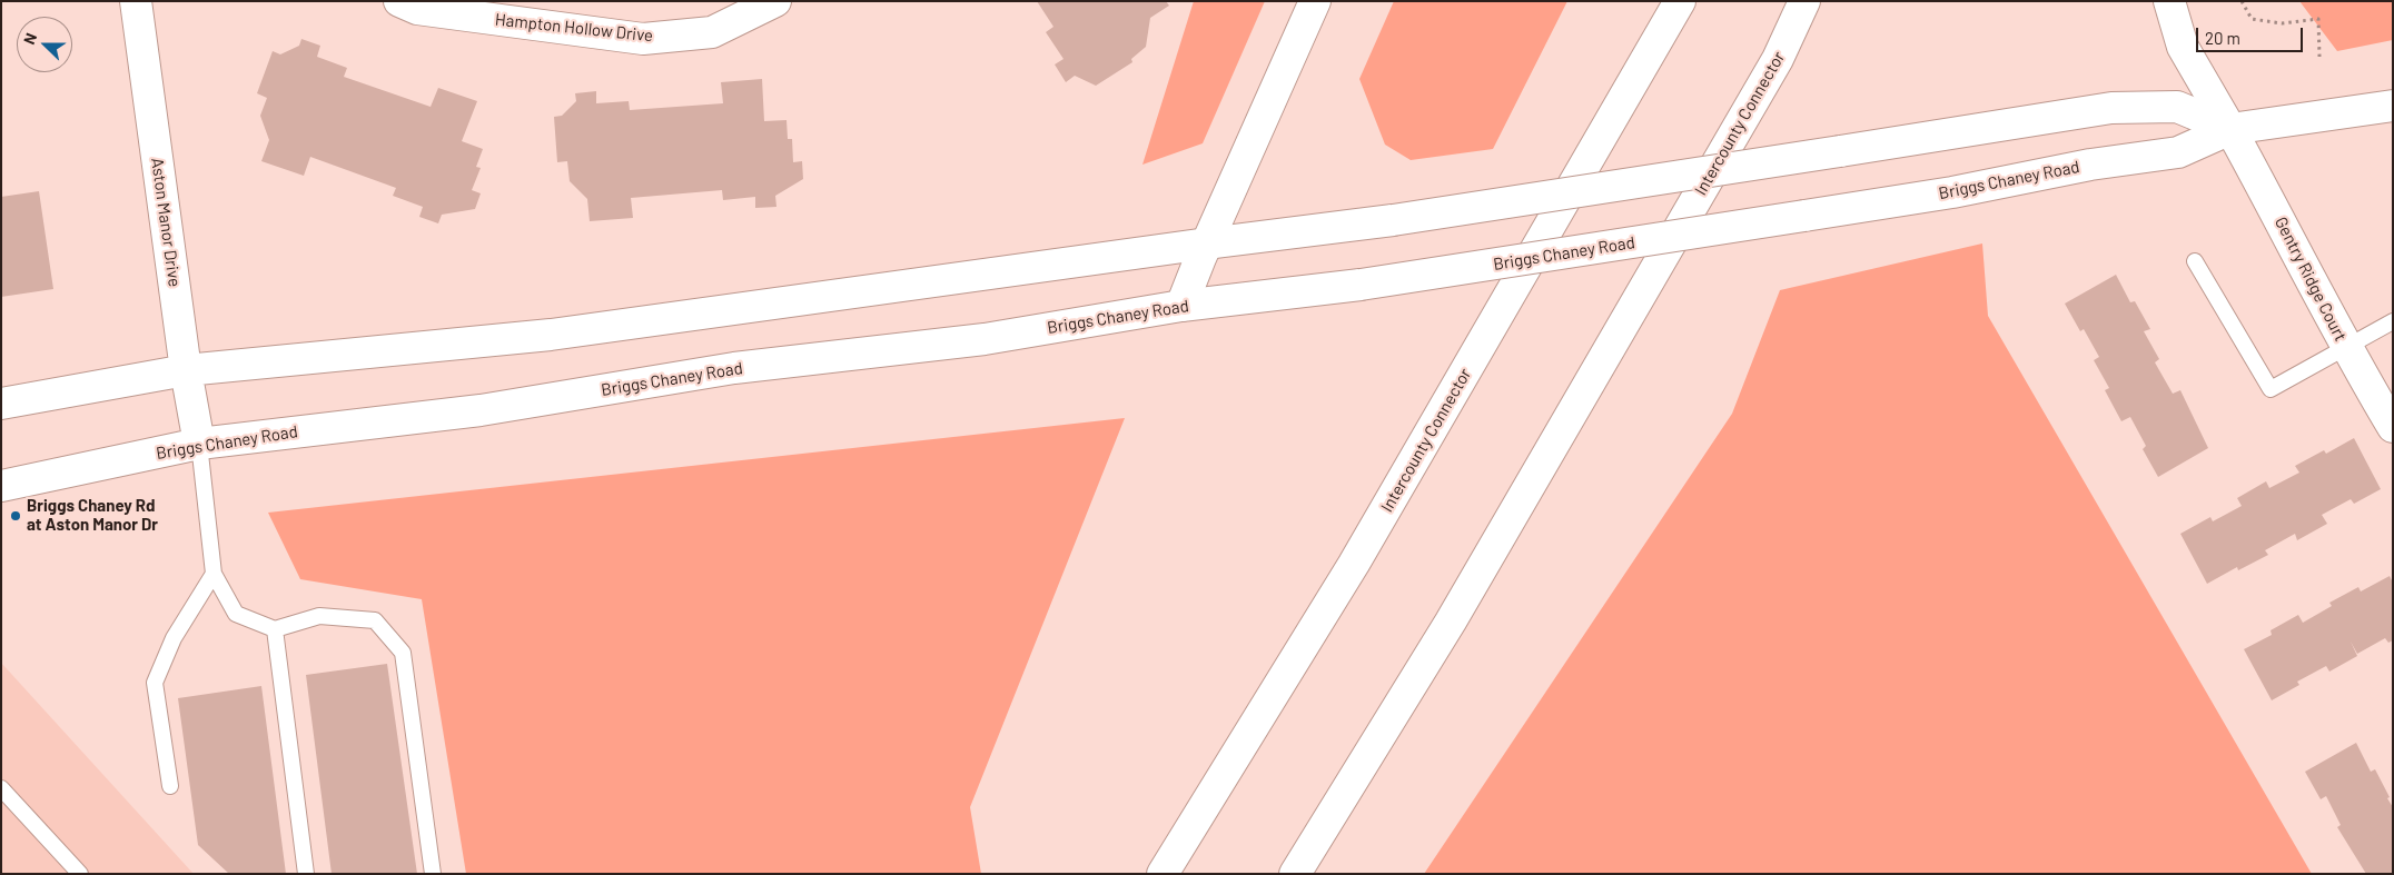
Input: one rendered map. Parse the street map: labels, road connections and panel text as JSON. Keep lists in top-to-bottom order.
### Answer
{
  "streets": {
    "main road": [
      "Hampton Hollow Drive",
      "Intercounty Connector",
      "Briggs Chaney Road",
      "Aston Manor Drive",
      "Gentry Ridge Court"
    ]
  },
  "crossings": [
    ["Briggs Chaney Road", "Aston Manor Drive"],
    ["Briggs Chaney Road", "Gentry Ridge Court"]
  ],
  "places": ["Briggs Chaney Rd at Aston Manor Dr"],
  "scale_bar": "20 m",
  "north": "left"
}
